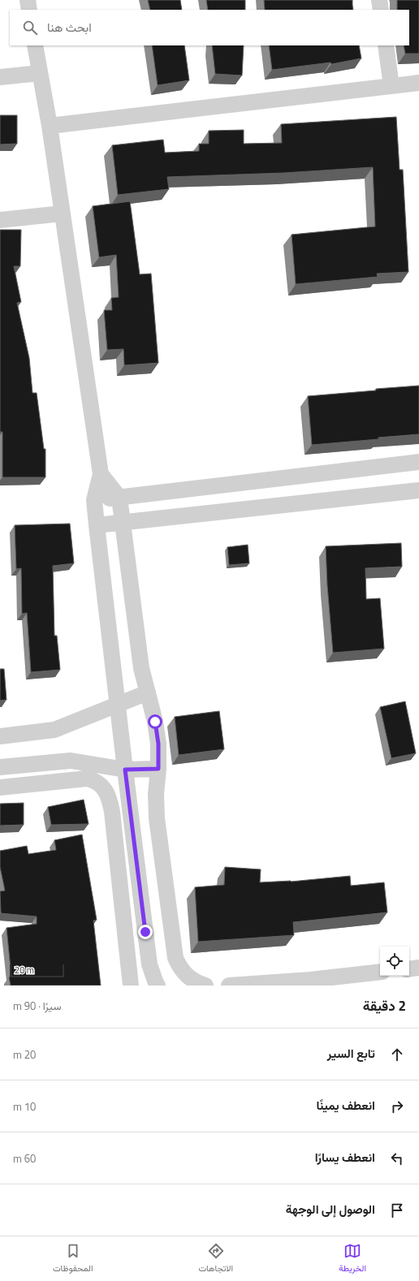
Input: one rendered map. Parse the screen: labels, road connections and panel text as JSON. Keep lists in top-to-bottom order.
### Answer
{
  "scale_bar": "20 m",
  "page": {
    "search": "ابحث هنا",
    "scale": "20 m",
    "heading": ["2 دقيقة", "سيرًا · 90 m"],
    "list": [
      ["تابع السير", "20 m"],
      ["انعطف يمينًا", "10 m"],
      ["انعطف يسارًا", "60 m"],
      "الوصول إلى الوجهة"
    ],
    "nav": ["الخريطة", "الاتجاهات", "المحفوظات"]
  }
}
